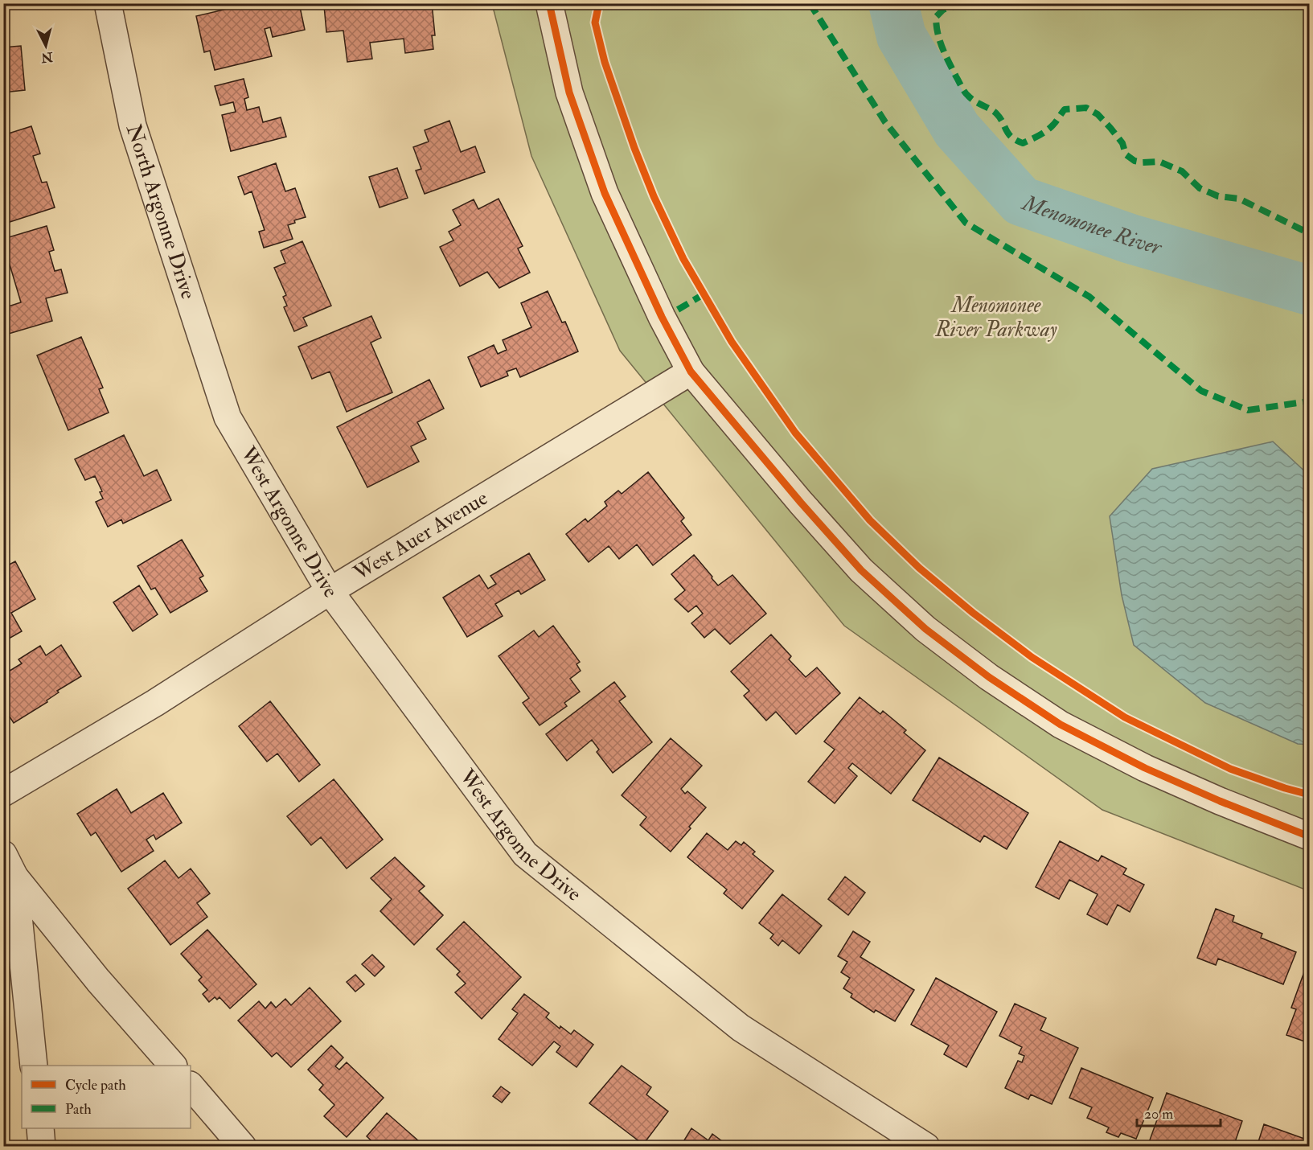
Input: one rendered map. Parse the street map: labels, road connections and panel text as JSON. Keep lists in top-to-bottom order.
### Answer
{
  "streets": {
    "street": ["North Argonne Drive", "West Argonne Drive", "West Auer Avenue"]
  },
  "crossings": [
    ["North Argonne Drive", "West Argonne Drive"],
    ["West Argonne Drive", "West Auer Avenue"]
  ],
  "water": ["Menomonee River"],
  "parks": ["Menomonee River Parkway"],
  "legend": ["Cycle path", "Path"],
  "scale_bar": "20 m",
  "north": "bottom"
}
